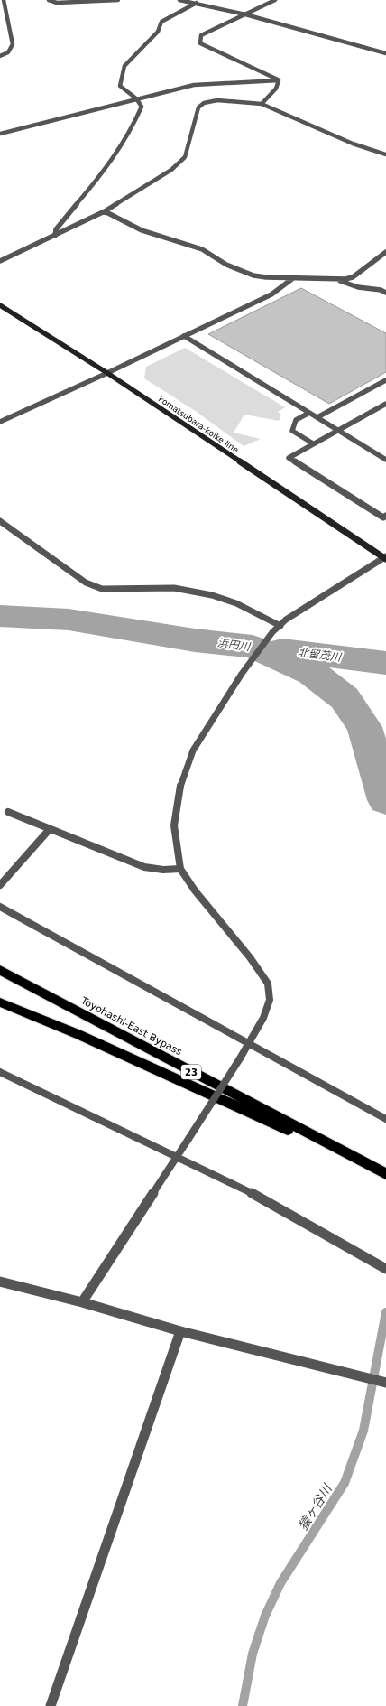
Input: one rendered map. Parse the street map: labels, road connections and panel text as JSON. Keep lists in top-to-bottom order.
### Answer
{
  "streets": {
    "highway": ["Toyohashi-East Bypass", "23"],
    "main road": ["komatsubara-koike line"]
  },
  "crossings": [
    ["Toyohashi-East Bypass", "23"]
  ],
  "water": ["浜田川", "北留茂川", "猿ヶ谷川"]
}
